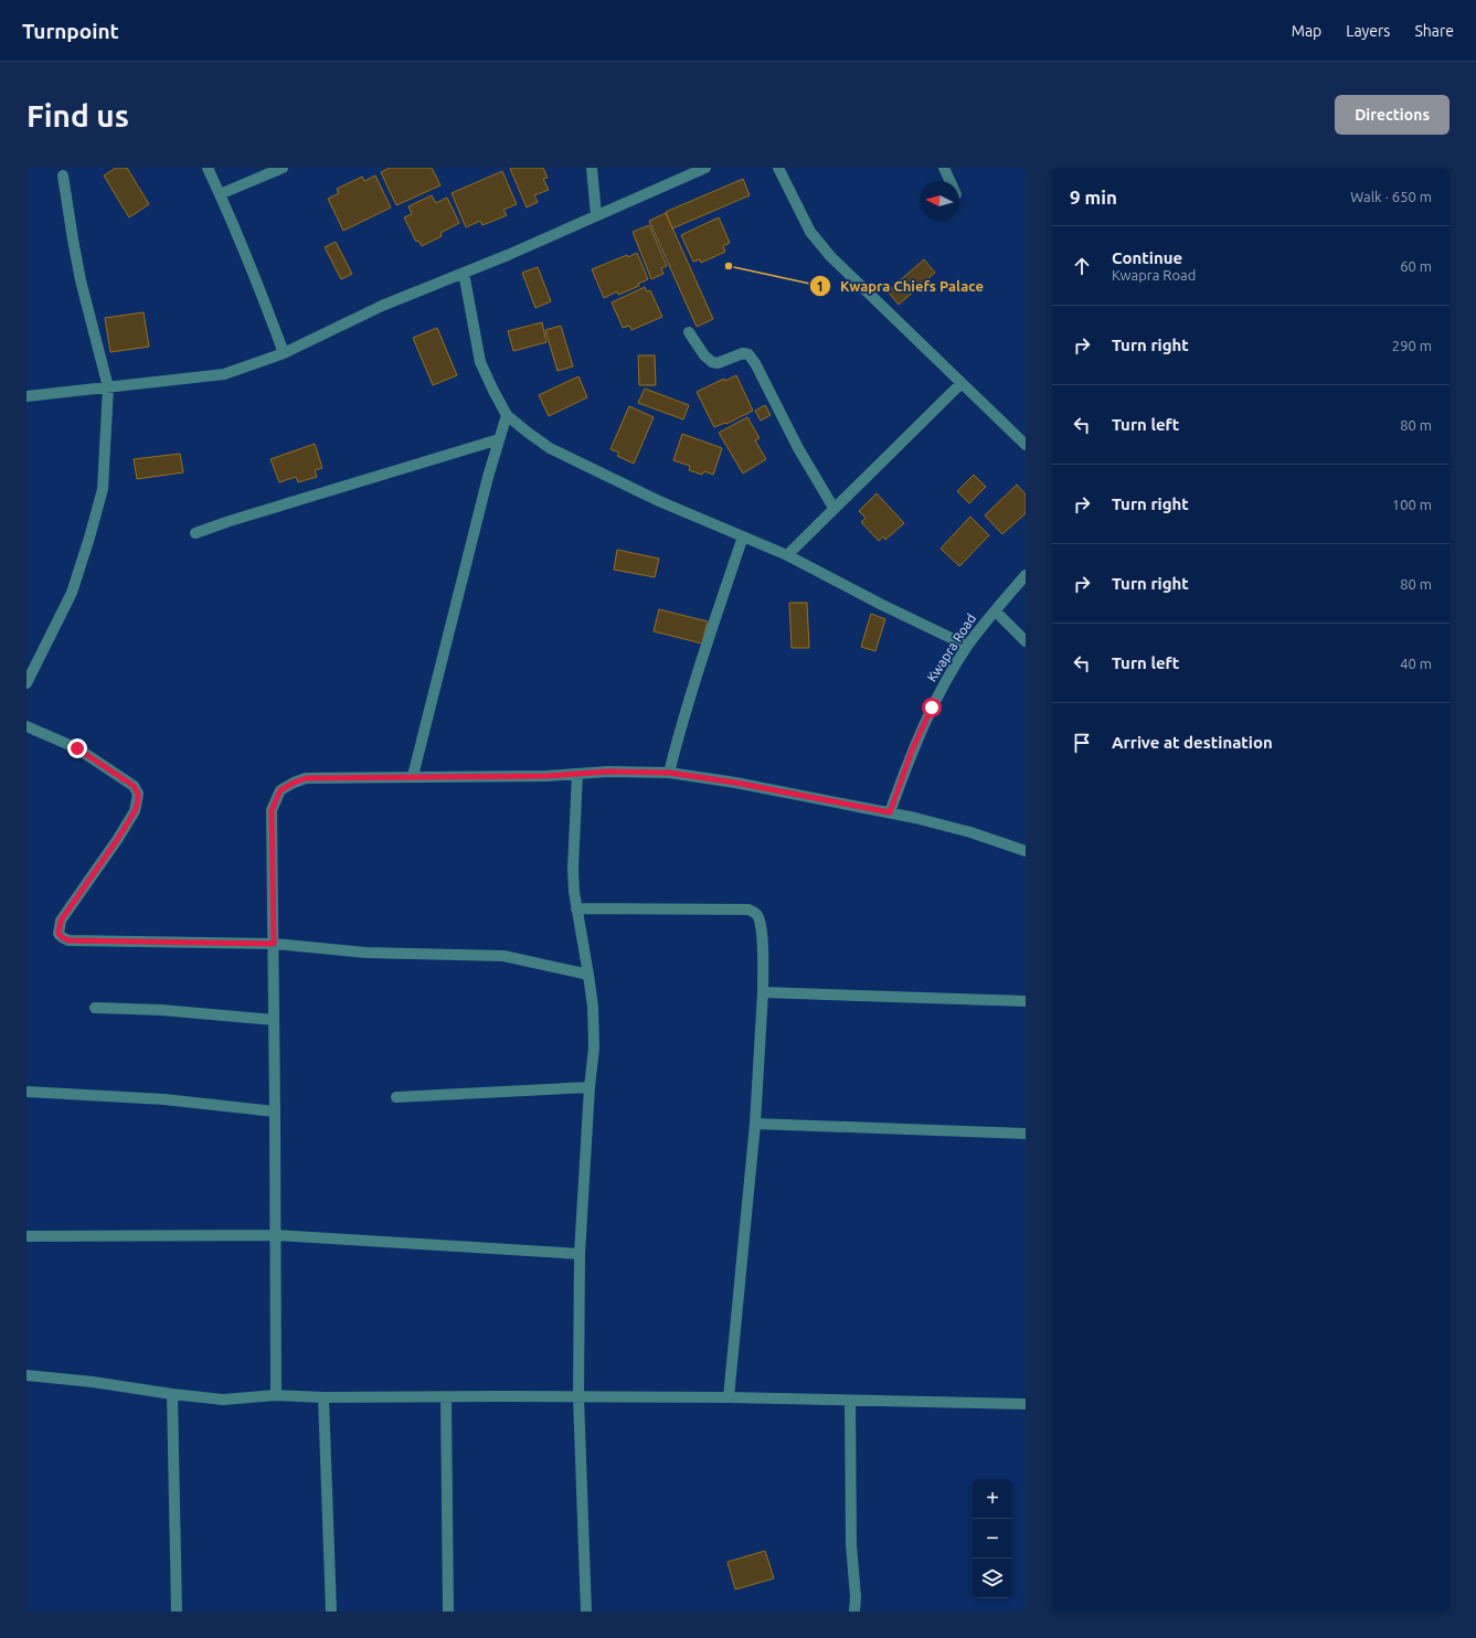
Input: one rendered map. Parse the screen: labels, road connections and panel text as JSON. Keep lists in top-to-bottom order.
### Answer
{
  "streets": {
    "street": ["Kwapra Road"]
  },
  "places": ["Kwapra Chiefs Palace"],
  "north": "left",
  "page": {
    "header": "Turnpoint",
    "nav": ["Map", "Layers", "Share"],
    "buttons": "Directions",
    "title": "Find us",
    "heading": ["9 min", "Walk · 650 m"],
    "list": [
      ["Continue", "Kwapra Road", "60 m"],
      ["Turn right", "290 m"],
      ["Turn left", "80 m"],
      ["Turn right", "100 m"],
      ["Turn right", "80 m"],
      ["Turn left", "40 m"],
      "Arrive at destination"
    ],
    "map_buttons": ["+", "−"]
  }
}
